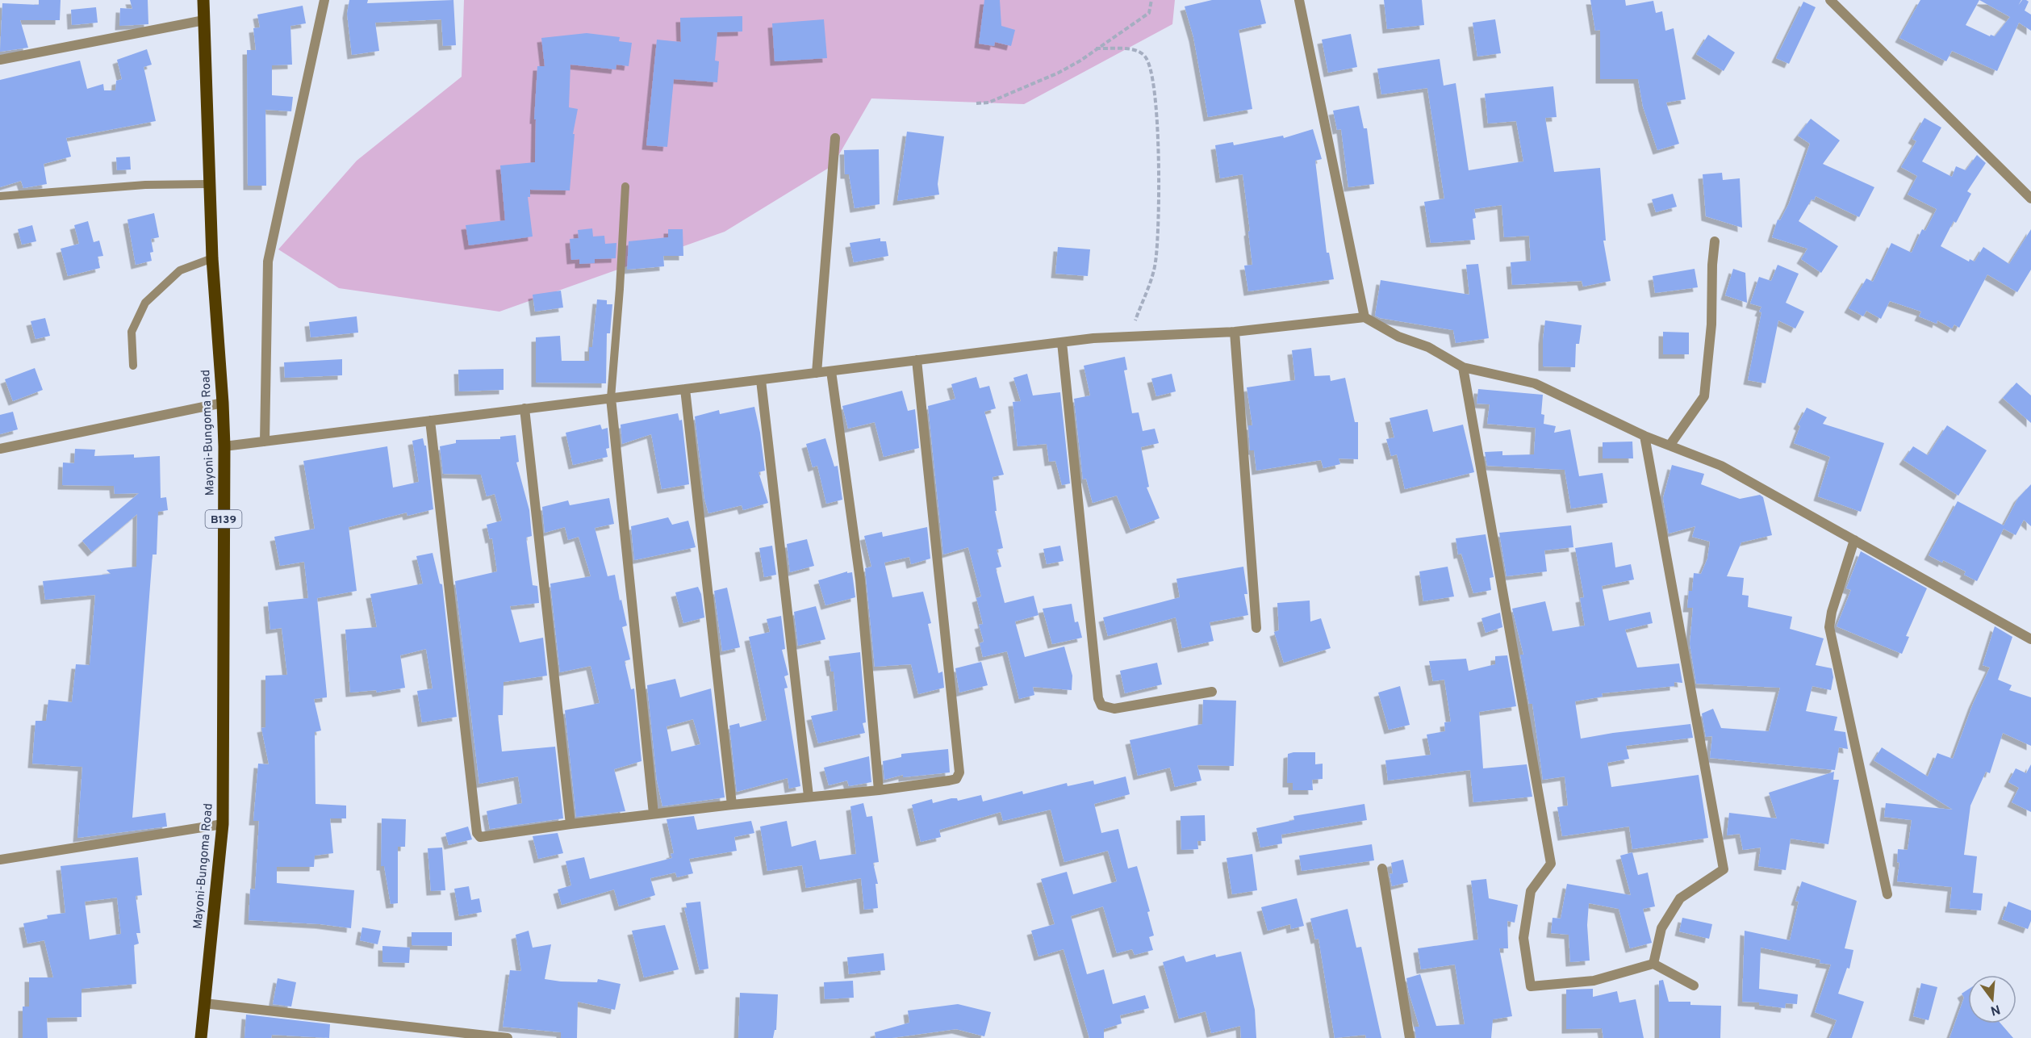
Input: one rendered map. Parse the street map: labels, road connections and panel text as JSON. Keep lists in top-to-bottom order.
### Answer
{
  "streets": {
    "main road": ["Mayoni-Bungoma Road", "B139"]
  },
  "north": "bottom"
}
